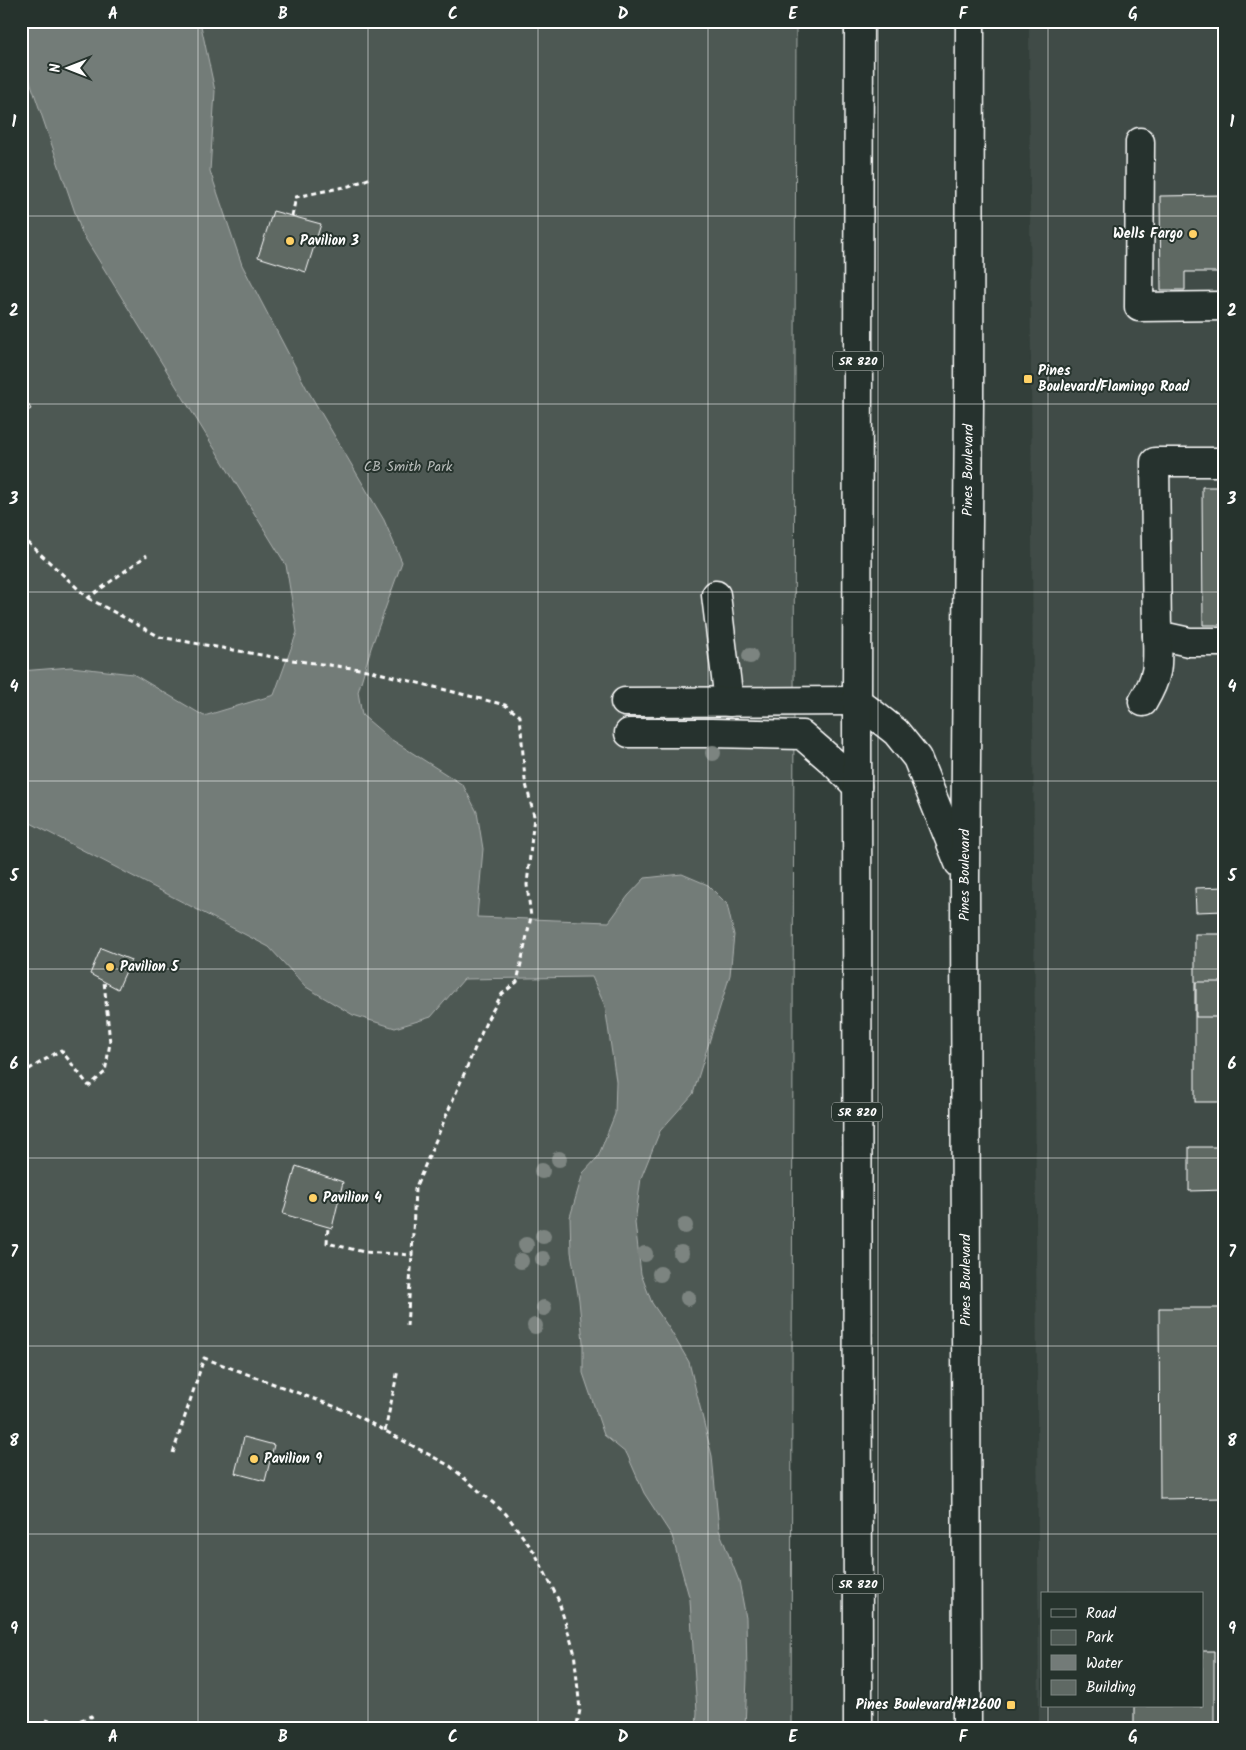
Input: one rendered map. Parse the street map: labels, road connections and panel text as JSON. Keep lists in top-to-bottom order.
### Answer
{
  "streets": {
    "main road": ["SR 820", "Pines Boulevard"]
  },
  "parks": ["CB Smith Park"],
  "places": {
    "other": [
      "Wells Fargo",
      "Pavilion 3",
      "Pavilion 5",
      "Pavilion 4",
      "Pavilion 9"
    ],
    "transit": ["Pines Boulevard/Flamingo Road", "Pines Boulevard/#12600"]
  },
  "legend": [
    "Road",
    "Park",
    "Water",
    "Building"
  ],
  "north": "left",
  "grid": {
    "columns": [
      "A",
      "B",
      "C",
      "D",
      "E",
      "F",
      "G"
    ],
    "rows": [
      "1",
      "2",
      "3",
      "4",
      "5",
      "6",
      "7",
      "8",
      "9"
    ]
  }
}
